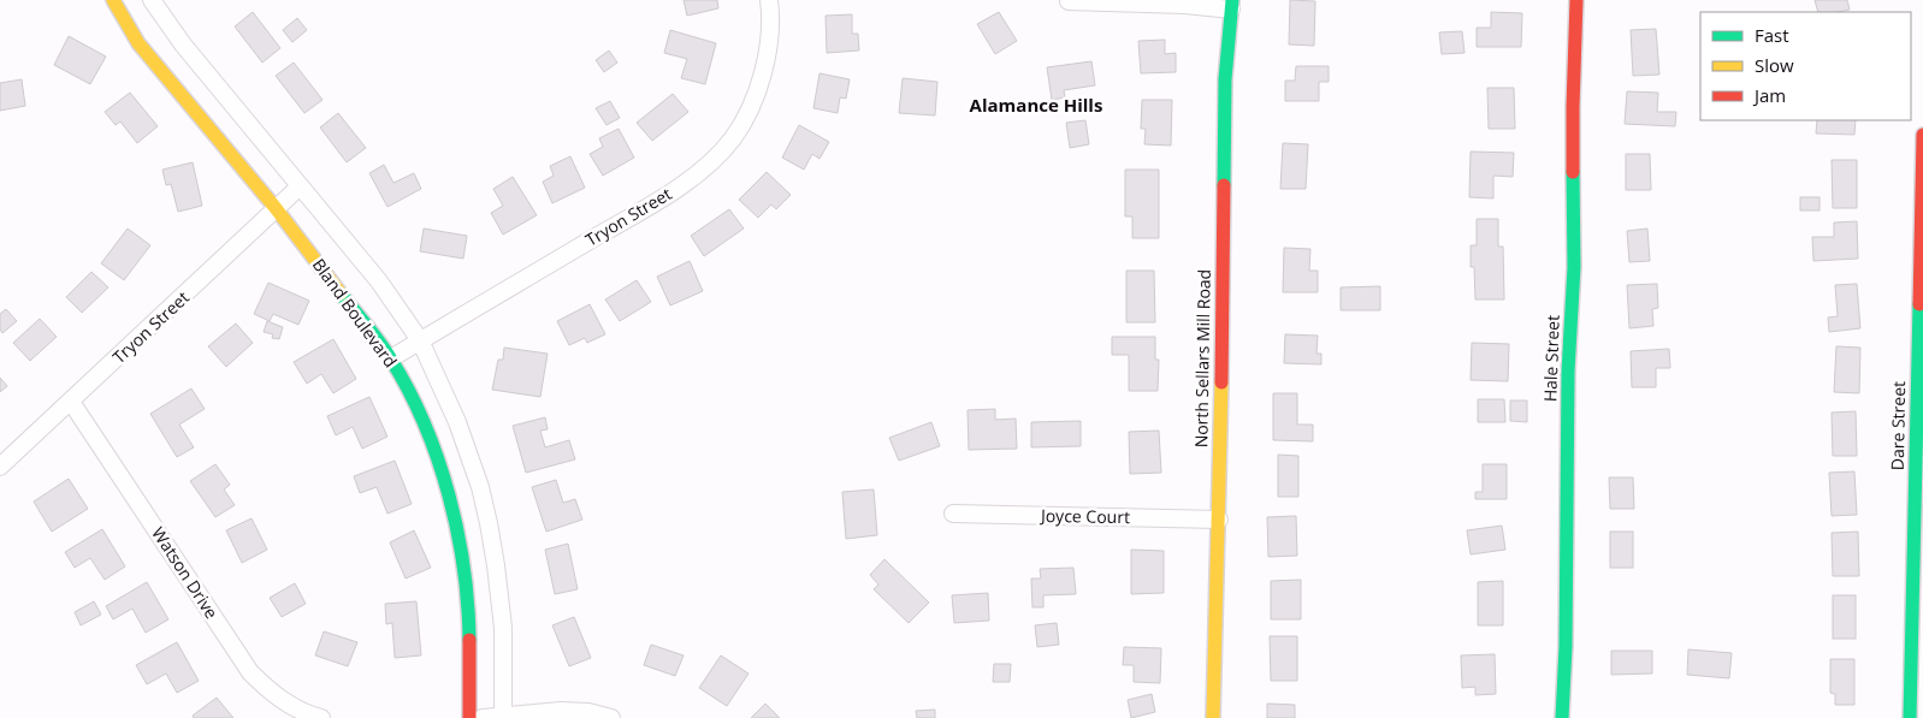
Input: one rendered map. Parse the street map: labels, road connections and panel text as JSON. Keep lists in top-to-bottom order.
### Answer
{
  "streets": {
    "street": [
      "Tryon Street",
      "Bland Boulevard",
      "North Sellars Mill Road",
      "Hale Street",
      "Dare Street",
      "Joyce Court",
      "Watson Drive"
    ]
  },
  "crossings": [
    ["Tryon Street", "Bland Boulevard"],
    ["Tryon Street", "Watson Drive"],
    ["North Sellars Mill Road", "Joyce Court"]
  ],
  "districts": ["Alamance Hills"],
  "legend": ["Fast", "Slow", "Jam"]
}
